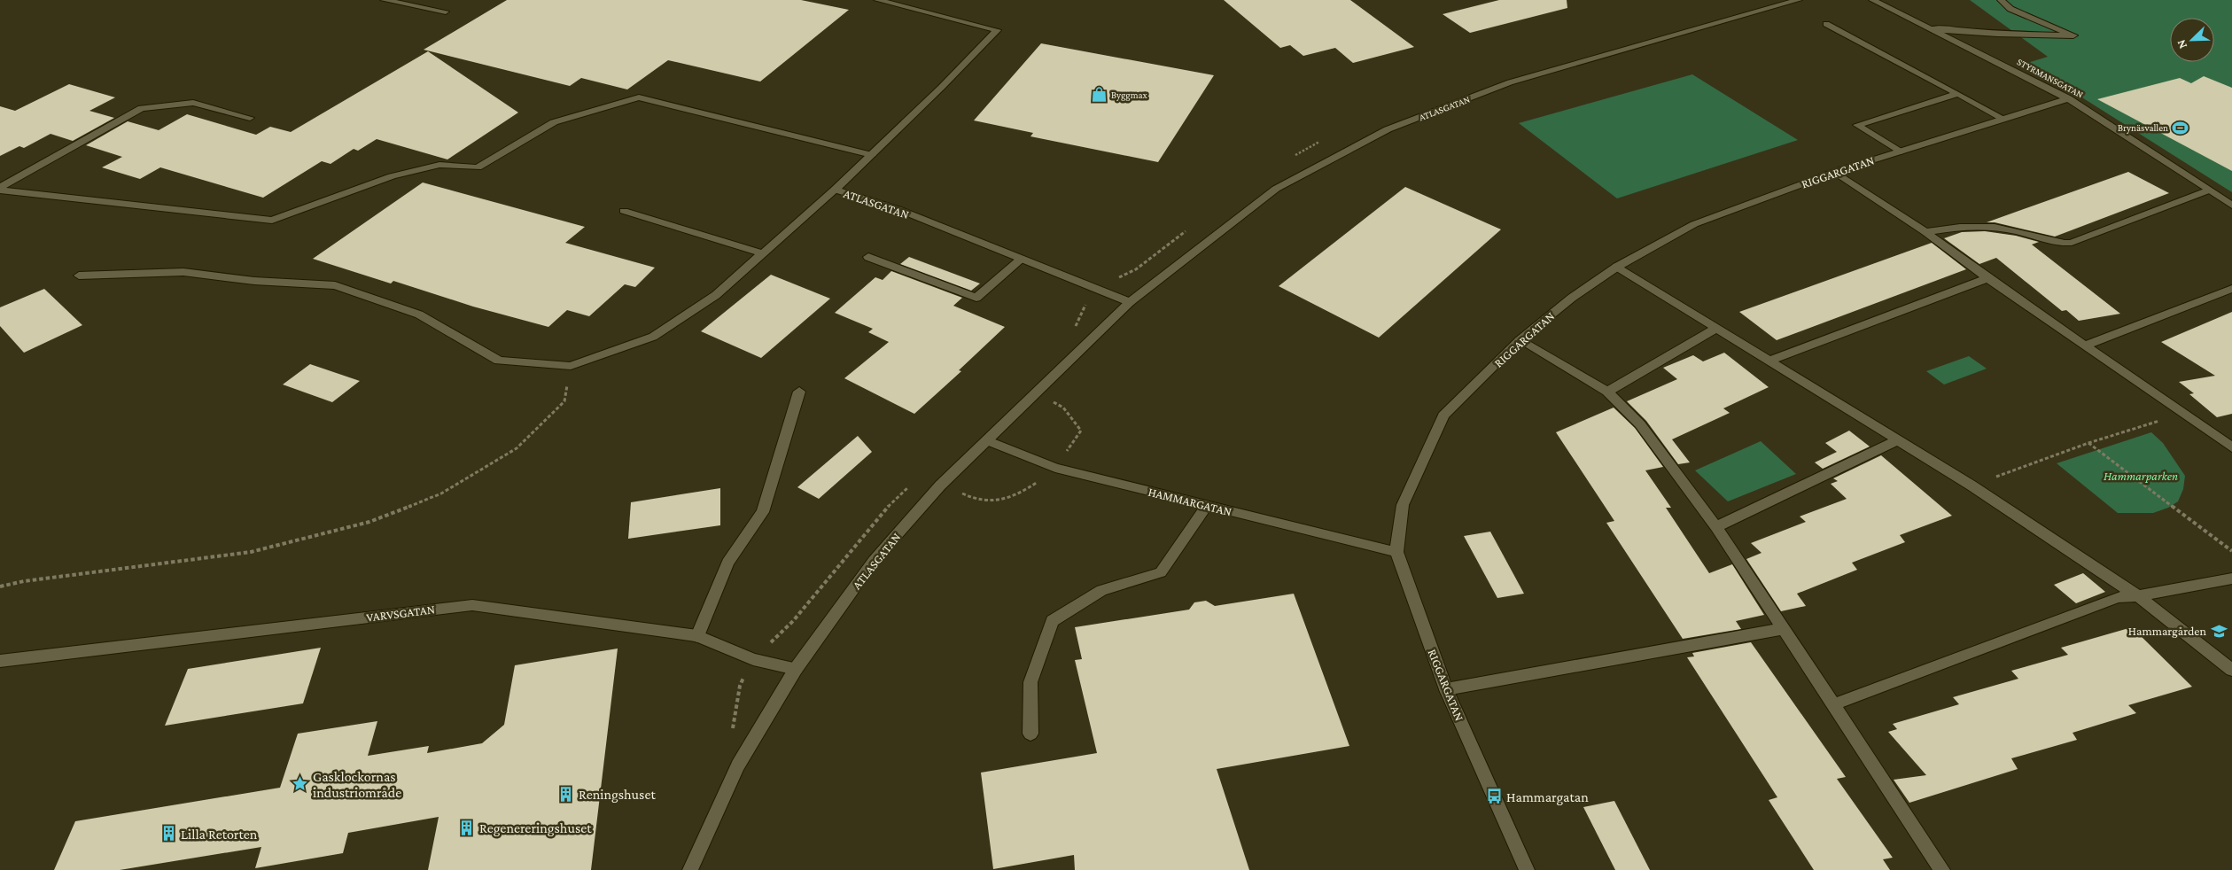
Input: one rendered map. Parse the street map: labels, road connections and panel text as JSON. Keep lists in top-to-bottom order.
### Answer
{
  "streets": {
    "street": [
      "STYRMANSGATAN",
      "ATLASGATAN",
      "RIGGARGATAN",
      "HAMMARGATAN",
      "VARVSGATAN"
    ]
  },
  "crossings": [
    ["STYRMANSGATAN", "RIGGARGATAN"],
    ["ATLASGATAN", "HAMMARGATAN"],
    ["ATLASGATAN", "VARVSGATAN"],
    ["RIGGARGATAN", "HAMMARGATAN"]
  ],
  "parks": ["Hammarparken"],
  "places": {
    "shop": ["Byggmax"],
    "sports": ["Brynäsvallen"],
    "school or university": ["Hammargården"],
    "place": ["Gasklockornas industriområde"],
    "building": ["Reningshuset", "Regenereringshuset", "Lilla Retorten"],
    "bus stop": ["Hammargatan"]
  },
  "north": "bottom left"
}
